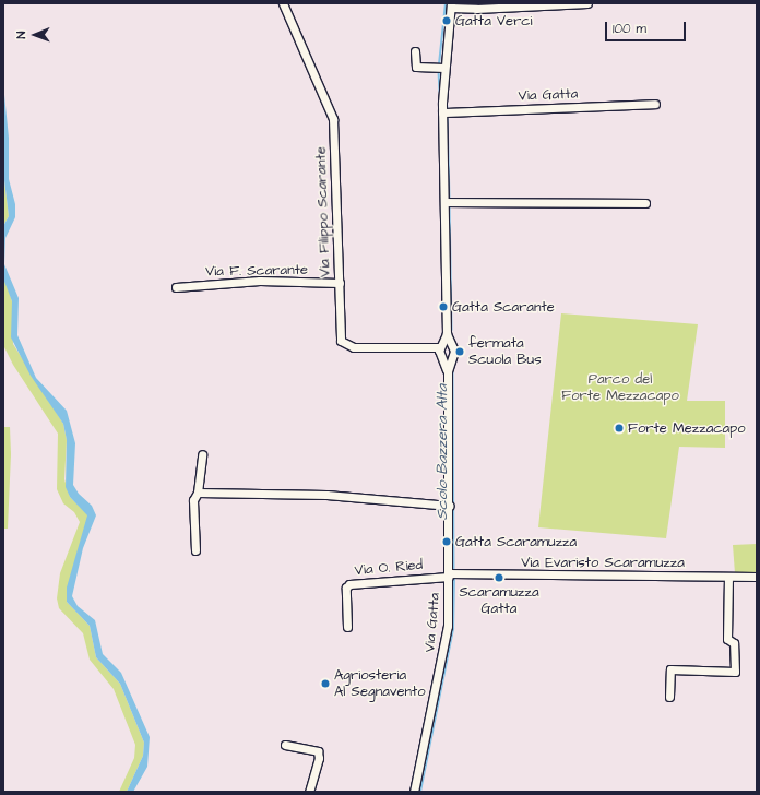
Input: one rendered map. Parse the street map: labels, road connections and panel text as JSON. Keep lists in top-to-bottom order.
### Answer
{
  "streets": {
    "street": [
      "Via Gatta",
      "Via Filippo Scarante",
      "Via F. Scarante",
      "Via Evaristo Scaramuzza",
      "Via O. Ried"
    ]
  },
  "crossings": [
    ["Via Gatta", "Via Filippo Scarante"],
    ["Via Gatta", "Via Evaristo Scaramuzza"],
    ["Via Gatta", "Via O. Ried"],
    ["Via Filippo Scarante", "Via F. Scarante"],
    ["Via Evaristo Scaramuzza", "Via O. Ried"]
  ],
  "water": ["Scolo Bazzera Alta"],
  "parks": ["Parco del Forte Mezzacapo"],
  "places": [
    "Gatta Verci",
    "Gatta Scarante",
    "fermata Scuola Bus",
    "Forte Mezzacapo",
    "Gatta Scaramuzza",
    "Scaramuzza Gatta",
    "Agriosteria Al Segnavento"
  ],
  "scale_bar": "100 m",
  "north": "left"
}
